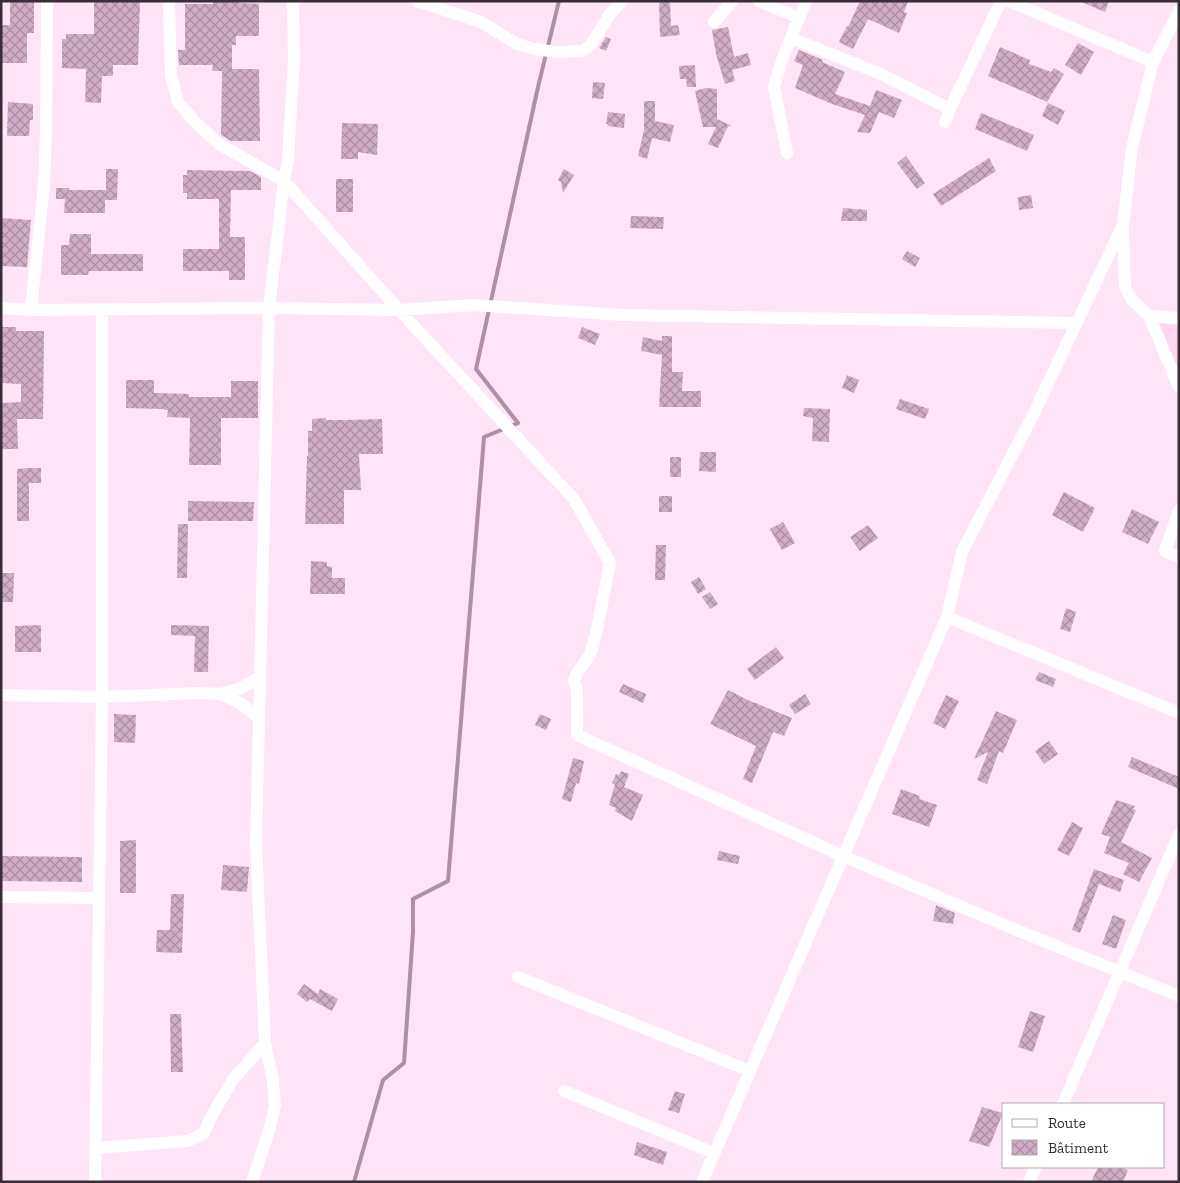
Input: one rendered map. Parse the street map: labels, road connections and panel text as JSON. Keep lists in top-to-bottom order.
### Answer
{
  "legend": ["Route", "Bâtiment"]
}
